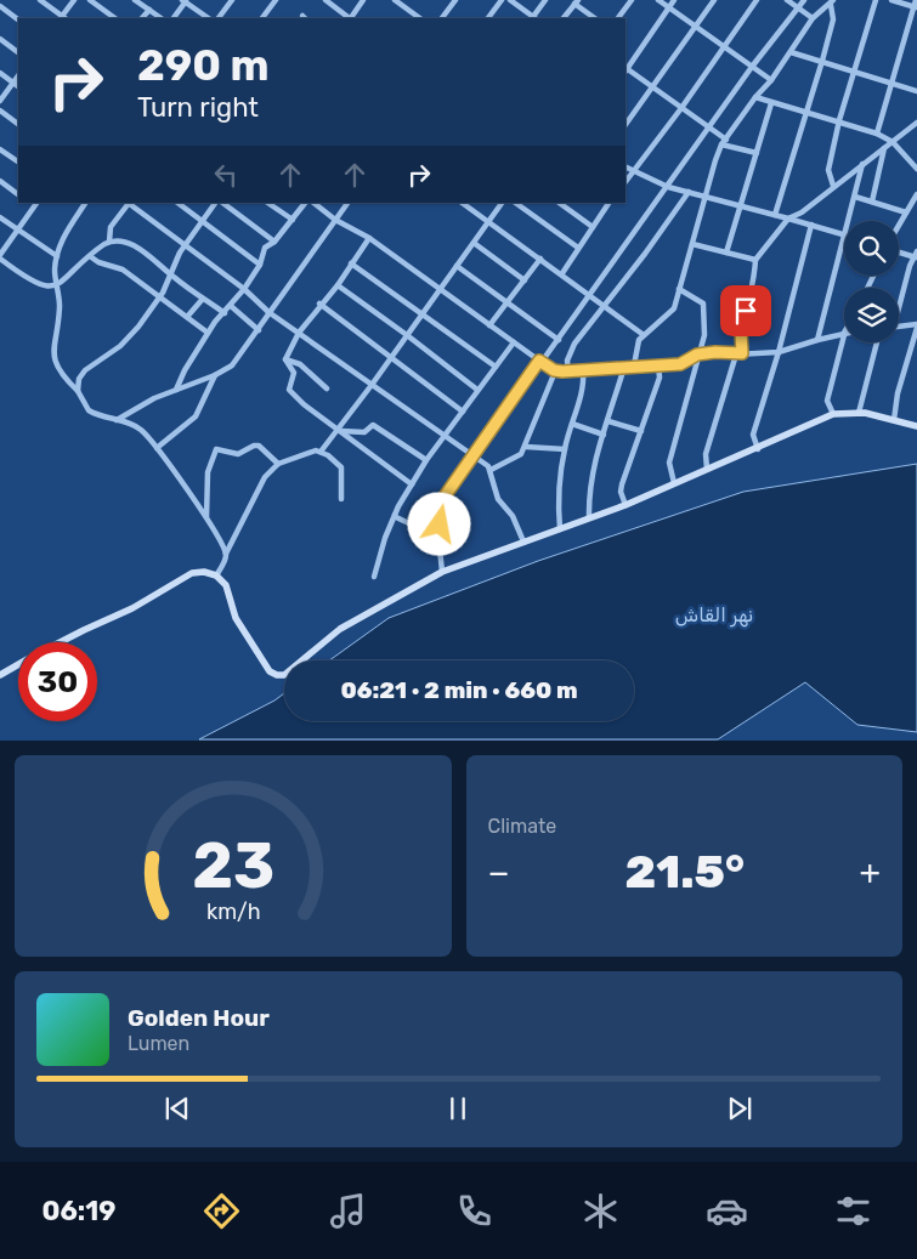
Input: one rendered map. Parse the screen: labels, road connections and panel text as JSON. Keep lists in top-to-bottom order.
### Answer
{
  "water": ["نهر القاش"],
  "page": {
    "turn": ["290 m", "Turn right"],
    "limit": "30",
    "trip": "06:21 · 2 min · 660 m",
    "tile": "Climate",
    "heat": ["−", "21.5°", "+"],
    "song": ["Golden Hour", "Lumen"],
    "tabs": "06:19",
    "gauge": ["23", "km/h"]
  }
}
